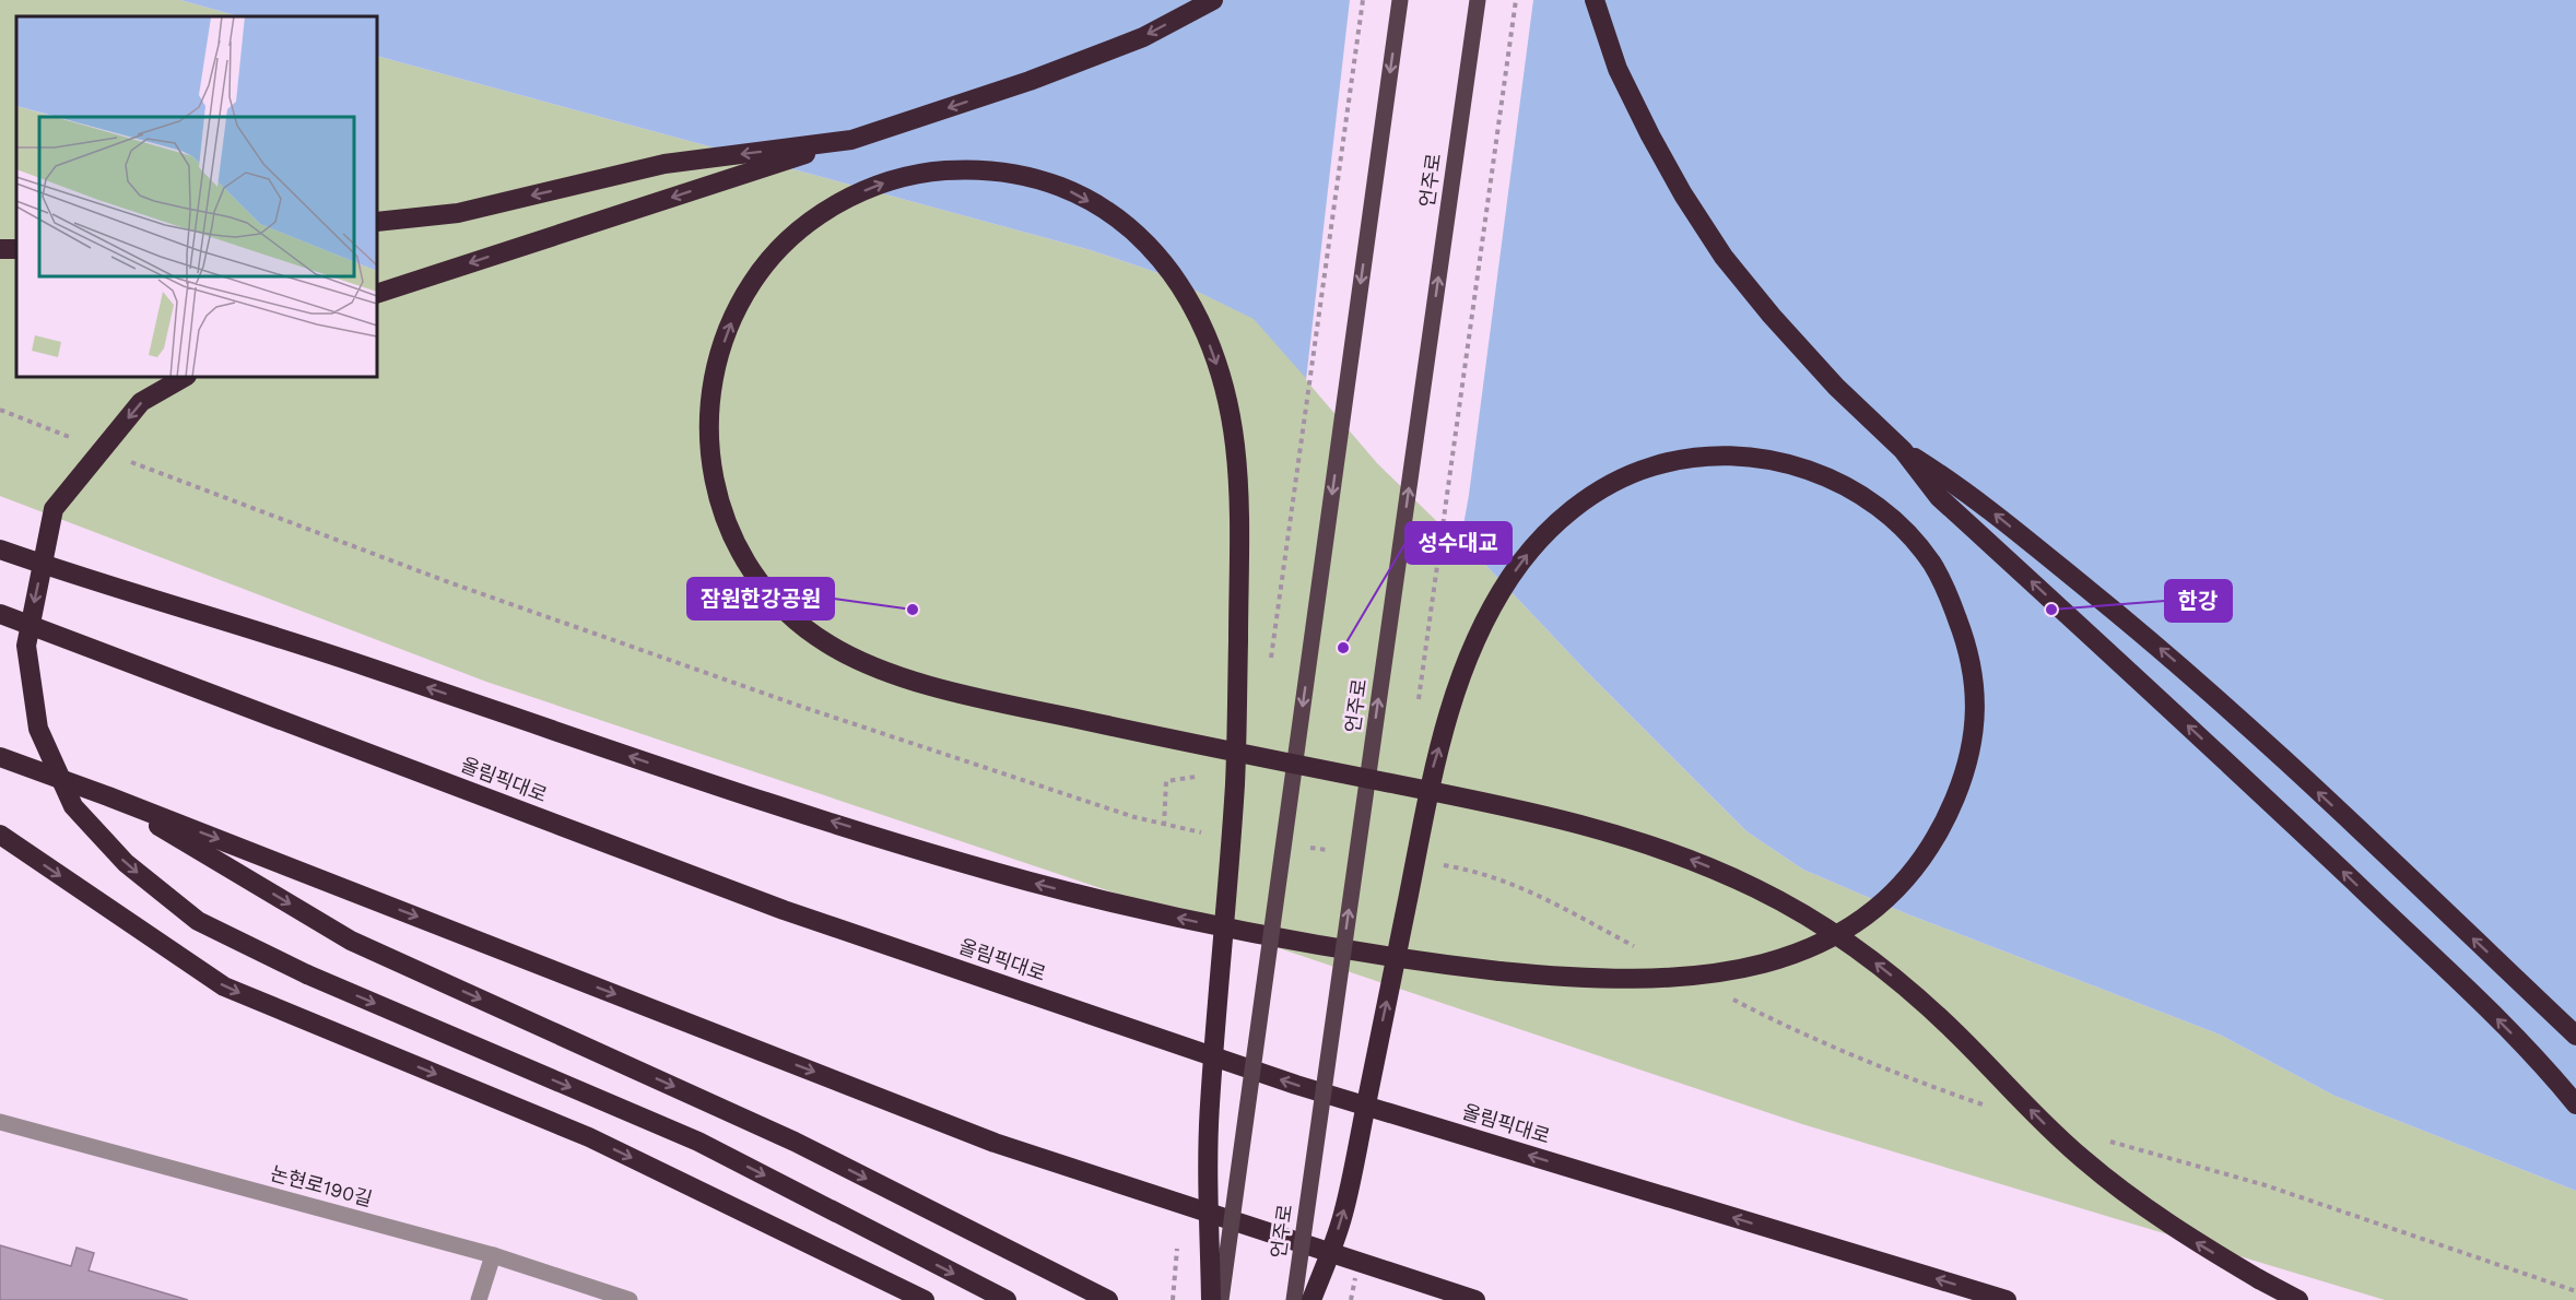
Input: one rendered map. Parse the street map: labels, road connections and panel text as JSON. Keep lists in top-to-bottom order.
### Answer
{
  "streets": {
    "highway": ["올림픽대로"],
    "main road": ["언주로"],
    "lane": ["논현로190길"]
  },
  "places": ["잠원한강공원", "한강", "성수대교"]
}
